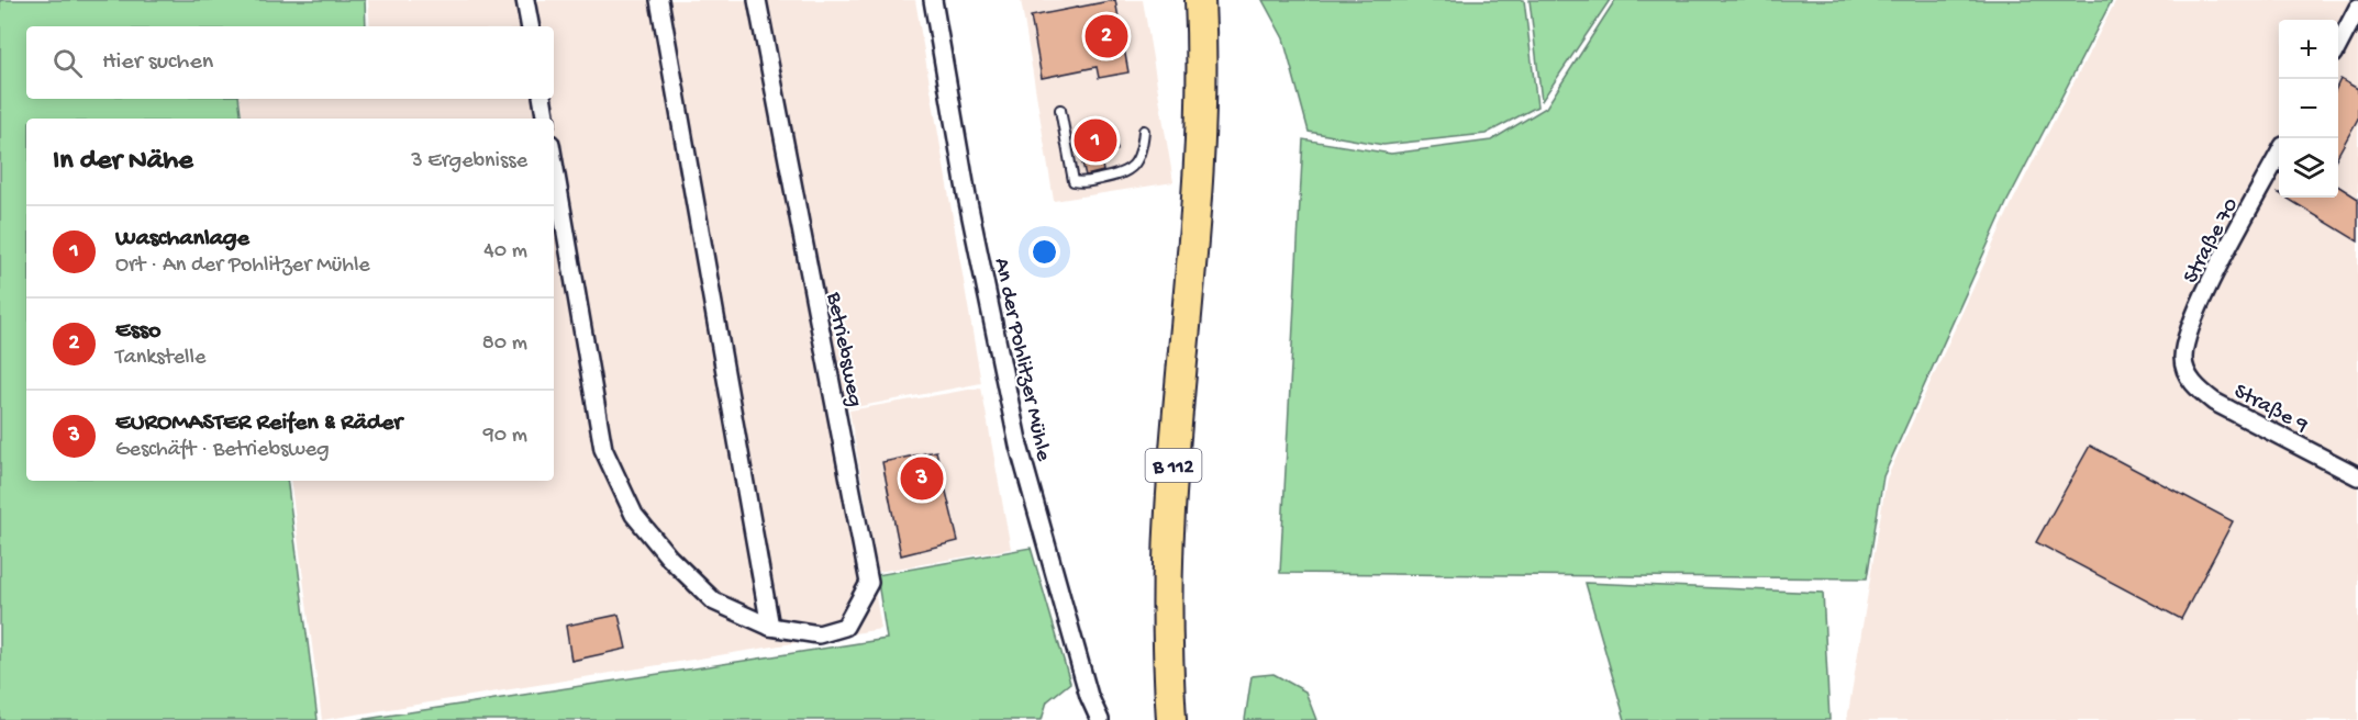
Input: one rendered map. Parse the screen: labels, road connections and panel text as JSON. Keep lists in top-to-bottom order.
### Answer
{
  "streets": {
    "main road": ["B 112"],
    "street": [
      "Straße 70",
      "Betriebsweg",
      "An der Pohlitzer Mühle",
      "Straße 9"
    ]
  },
  "crossings": [
    ["Straße 70", "Straße 9"]
  ],
  "page": {
    "pins": ["2", "1", "3"],
    "map_buttons": ["+", "−"],
    "search": "Hier suchen",
    "heading": ["In der Nähe", "3 Ergebnisse"],
    "list": [
      {
        "mark": "1",
        "name": "Waschanlage",
        "note": "Ort · An der Pohlitzer Mühle",
        "value": "40 m"
      },
      {
        "mark": "2",
        "name": "Esso",
        "note": "Tankstelle",
        "value": "80 m"
      },
      {
        "mark": "3",
        "name": "EUROMASTER Reifen & Räder",
        "note": "Geschäft · Betriebsweg",
        "value": "90 m"
      }
    ]
  }
}
